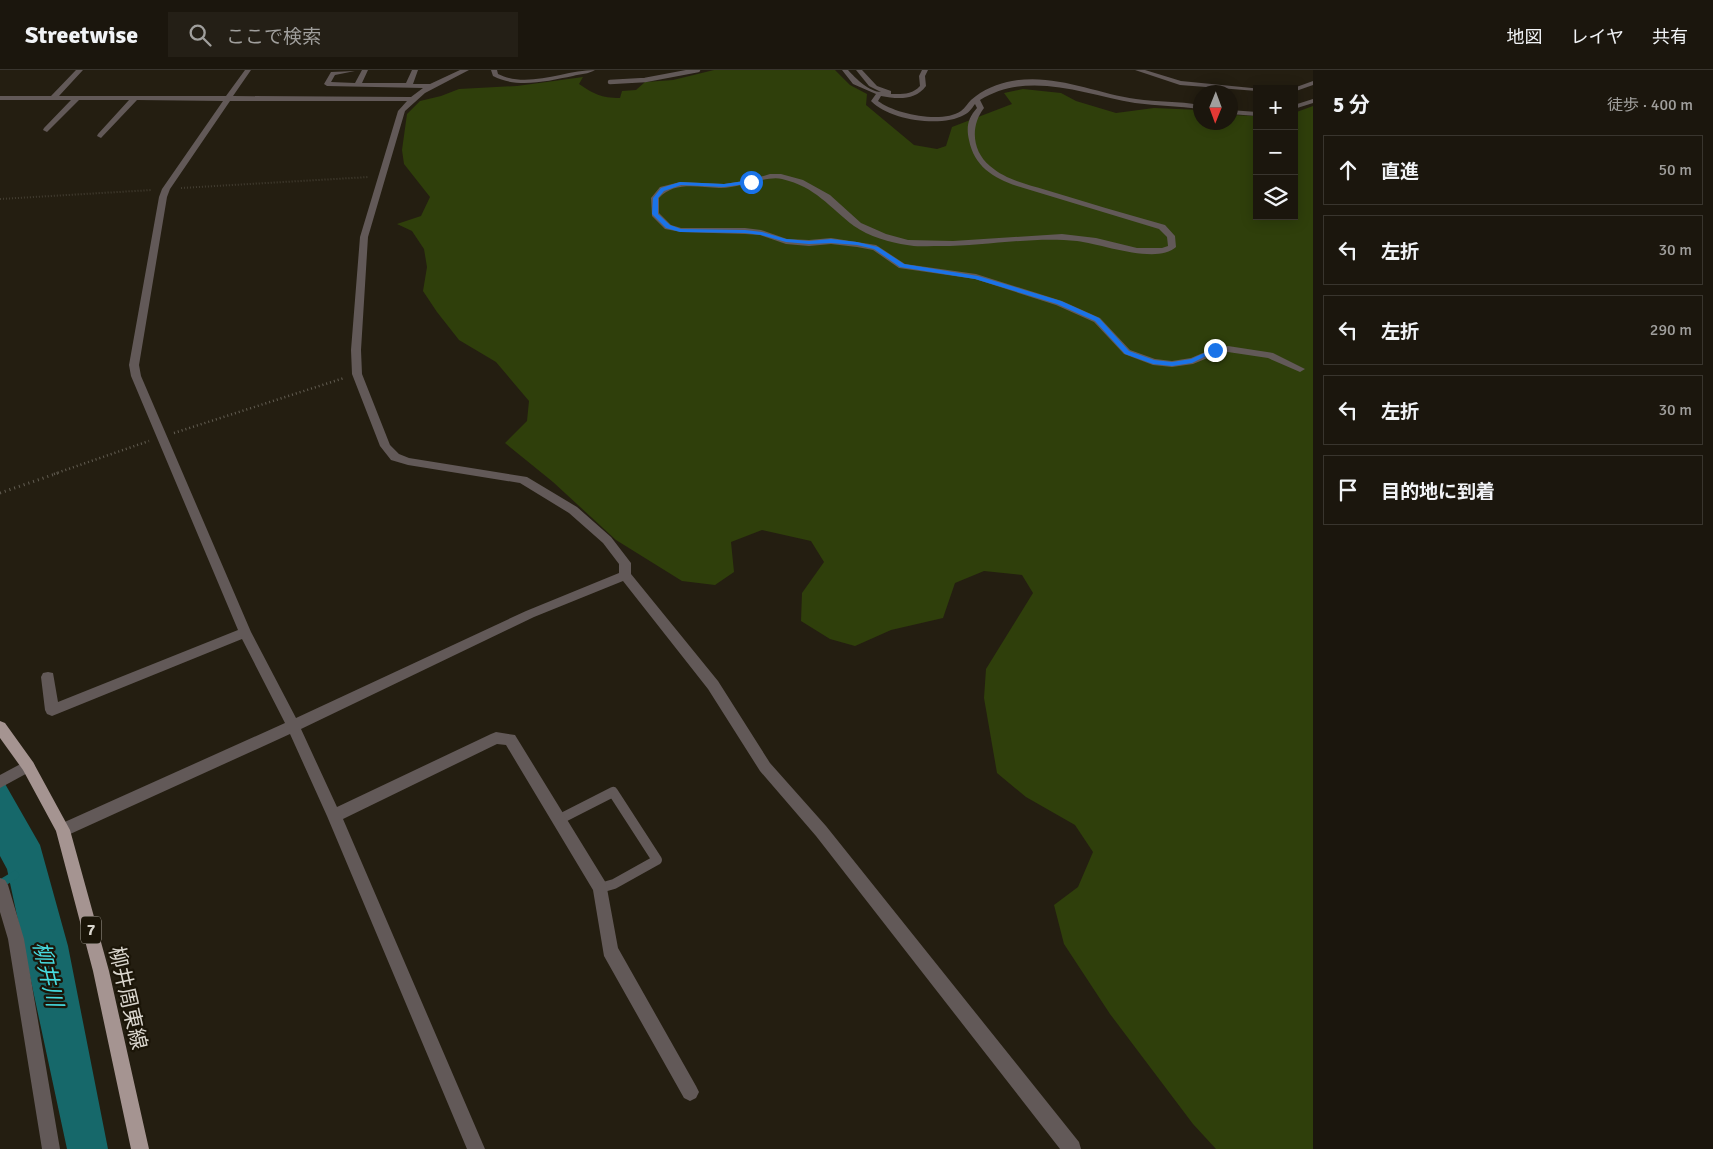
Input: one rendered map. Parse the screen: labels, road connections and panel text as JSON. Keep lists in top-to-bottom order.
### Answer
{
  "streets": {
    "main road": ["7", "柳井周東線"]
  },
  "water": ["柳井川"],
  "north": "bottom",
  "page": {
    "header": "Streetwise",
    "search": "ここで検索",
    "nav": ["地図", "レイヤ", "共有"],
    "heading": ["5 分", "徒歩 · 400 m"],
    "map_buttons": ["+", "−"],
    "list": [
      ["直進", "50 m"],
      ["左折", "30 m"],
      ["左折", "290 m"],
      ["左折", "30 m"],
      "目的地に到着"
    ]
  }
}
